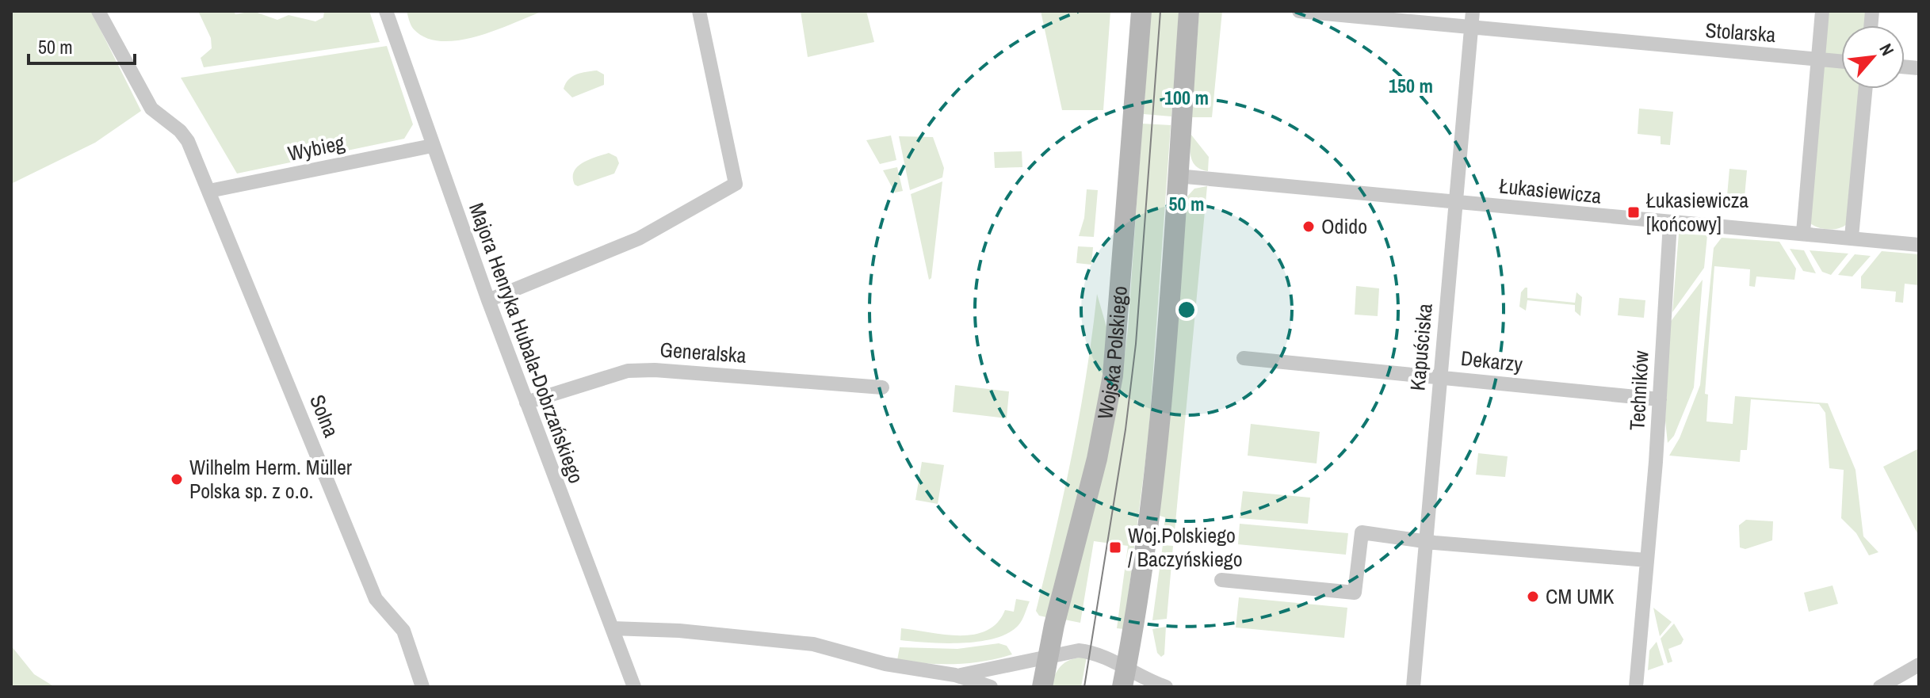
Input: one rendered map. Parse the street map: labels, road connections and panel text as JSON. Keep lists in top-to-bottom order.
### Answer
{
  "streets": {
    "street": [
      "Stolarska",
      "Wybieg",
      "Łukasiewicza",
      "Majora Henryka Hubala-Dobrzańskiego",
      "Kapuściska",
      "Generalska",
      "Wojska Polskiego",
      "Dekarzy",
      "Techników",
      "Solna"
    ]
  },
  "crossings": [
    ["Stolarska", "Kapuściska"],
    ["Wybieg", "Majora Henryka Hubala-Dobrzańskiego"],
    ["Wybieg", "Solna"],
    ["Łukasiewicza", "Kapuściska"],
    ["Łukasiewicza", "Techników"],
    ["Majora Henryka Hubala-Dobrzańskiego", "Generalska"],
    ["Kapuściska", "Dekarzy"],
    ["Dekarzy", "Techników"]
  ],
  "places": {
    "transit": ["Łukasiewicza [końcowy]", "Woj.Polskiego / Baczyńskiego"],
    "other": ["Odido", "Wilhelm Herm. Müller Polska sp. z o.o.", "CM UMK"]
  },
  "scale_bar": "50 m",
  "north": "top right",
  "rings": ["150 m", "100 m", "50 m"]
}
